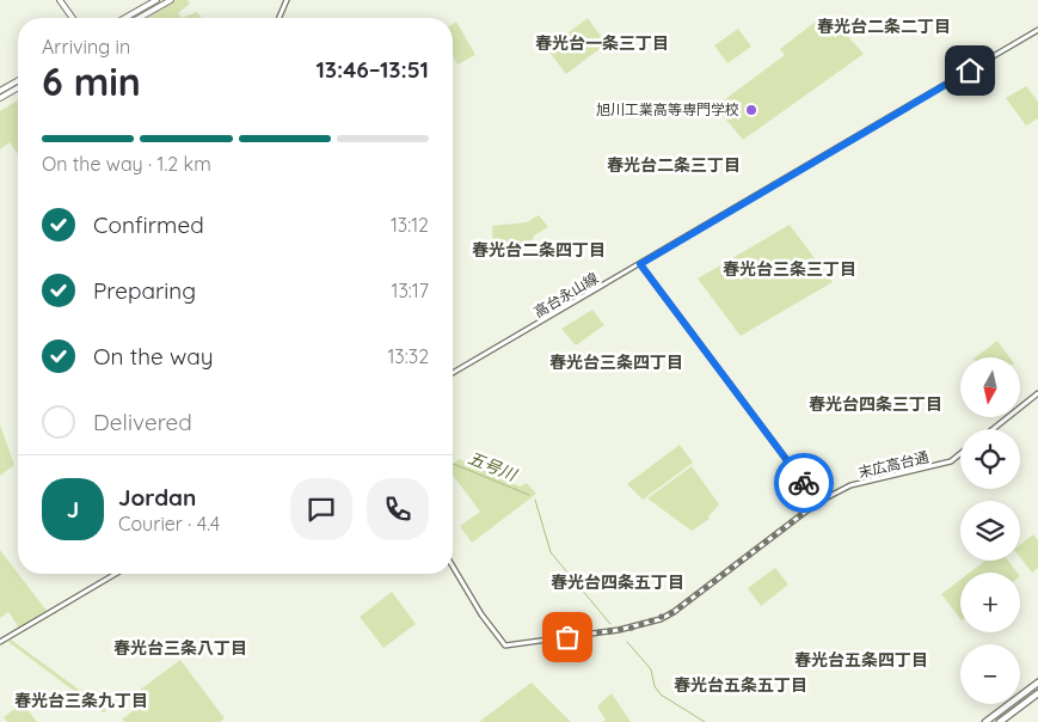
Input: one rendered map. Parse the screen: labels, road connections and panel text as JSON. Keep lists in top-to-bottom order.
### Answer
{
  "streets": {
    "street": ["高台永山線", "末広高台通"]
  },
  "districts": [
    "春光台二条二丁目",
    "春光台一条三丁目",
    "春光台二条三丁目",
    "春光台二条四丁目",
    "春光台三条三丁目",
    "春光台三条四丁目",
    "春光台四条三丁目",
    "春光台四条五丁目",
    "春光台三条八丁目",
    "春光台五条四丁目",
    "春光台五条五丁目",
    "春光台三条九丁目"
  ],
  "water": ["五号川"],
  "places": ["旭川工業高等専門学校"],
  "north": "bottom",
  "page": {
    "heading": ["6 min", "Arriving in", "13:46–13:51"],
    "panel": ["Jordan", "Courier · 4.4"],
    "bar": "On the way · 1.2 km",
    "list": [
      ["Confirmed", "13:12"],
      ["Preparing", "13:17"],
      ["On the way", "13:32"],
      "Delivered"
    ],
    "map_buttons": ["+", "−"],
    "round": "J"
  }
}
